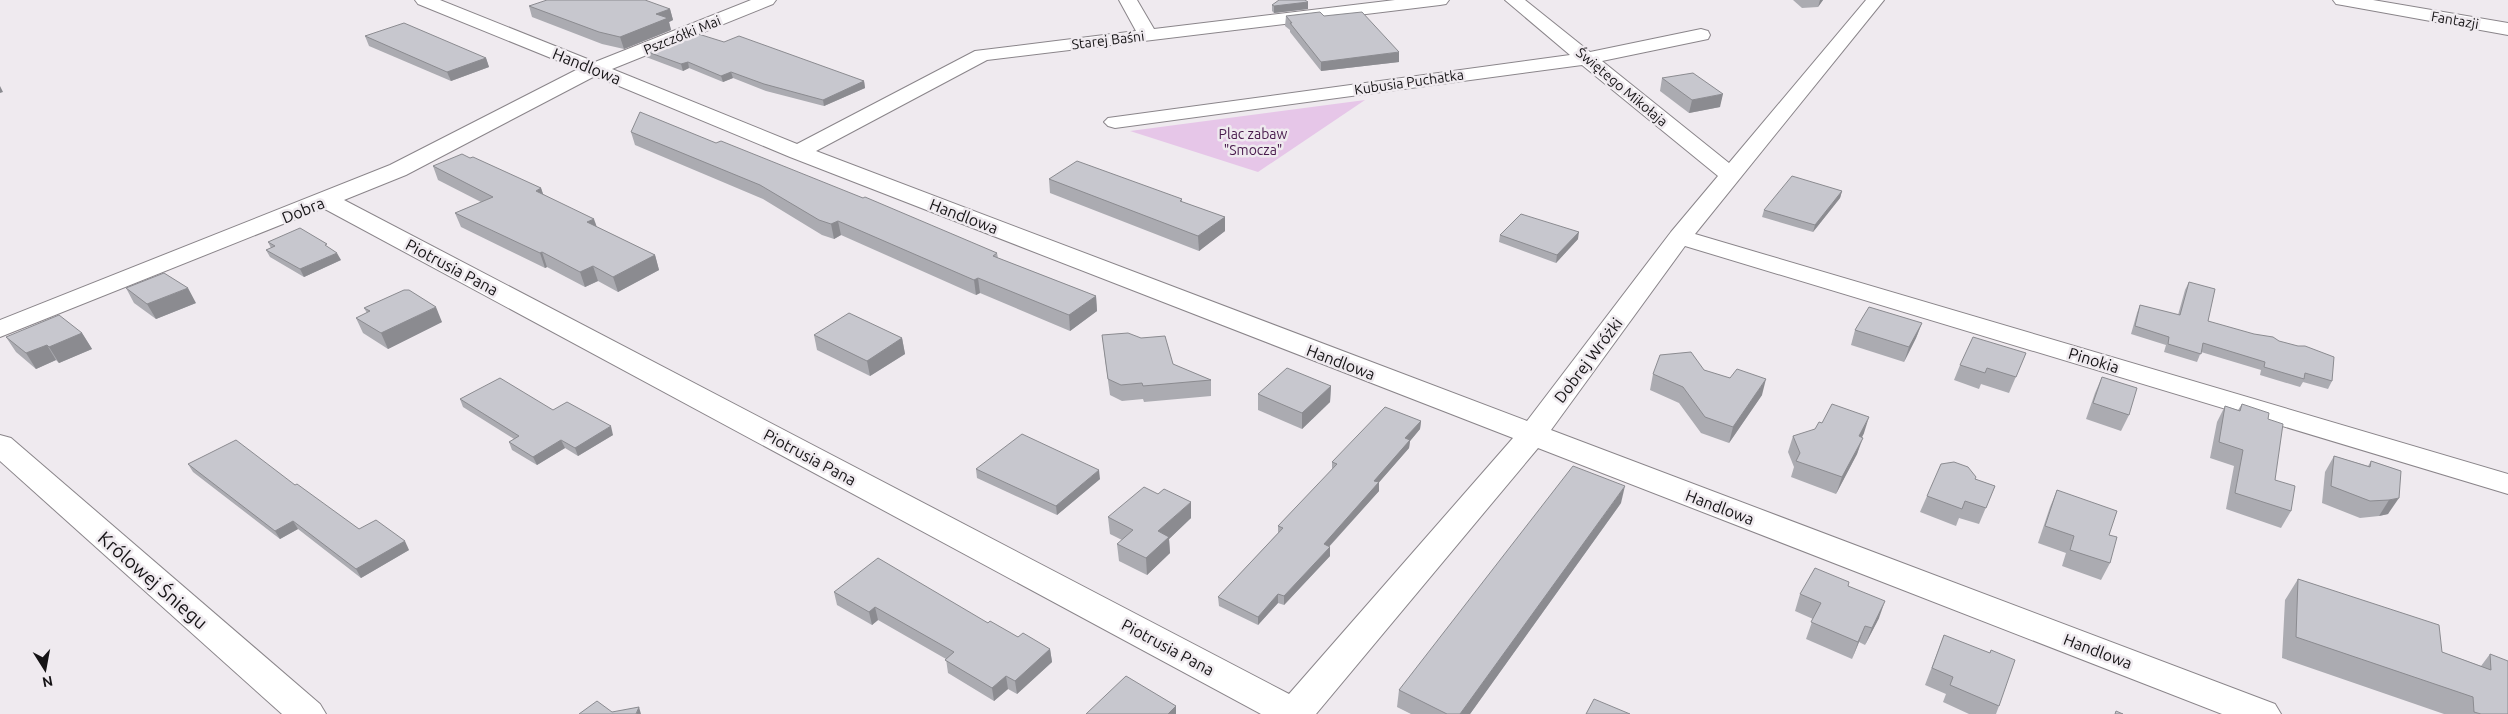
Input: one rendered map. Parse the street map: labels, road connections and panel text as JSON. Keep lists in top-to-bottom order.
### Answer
{
  "streets": {
    "street": [
      "Fantazji",
      "Pszczółki Mai",
      "Starej Baśni",
      "Handlowa",
      "Kubusia Puchatka",
      "Świętego Mikołaja",
      "Dobra",
      "Piotrusia Pana",
      "Dobrej Wróżki",
      "Pinokia",
      "Królowej Śniegu"
    ]
  },
  "crossings": [
    ["Pszczółki Mai", "Handlowa"],
    ["Pszczółki Mai", "Dobra"],
    ["Starej Baśni", "Handlowa"],
    ["Handlowa", "Dobra"],
    ["Handlowa", "Dobrej Wróżki"],
    ["Kubusia Puchatka", "Świętego Mikołaja"],
    ["Świętego Mikołaja", "Dobrej Wróżki"],
    ["Dobra", "Piotrusia Pana"],
    ["Piotrusia Pana", "Dobrej Wróżki"],
    ["Dobrej Wróżki", "Pinokia"]
  ],
  "parks": ["Plac zabaw \"Smocza\""],
  "north": "bottom"
}
